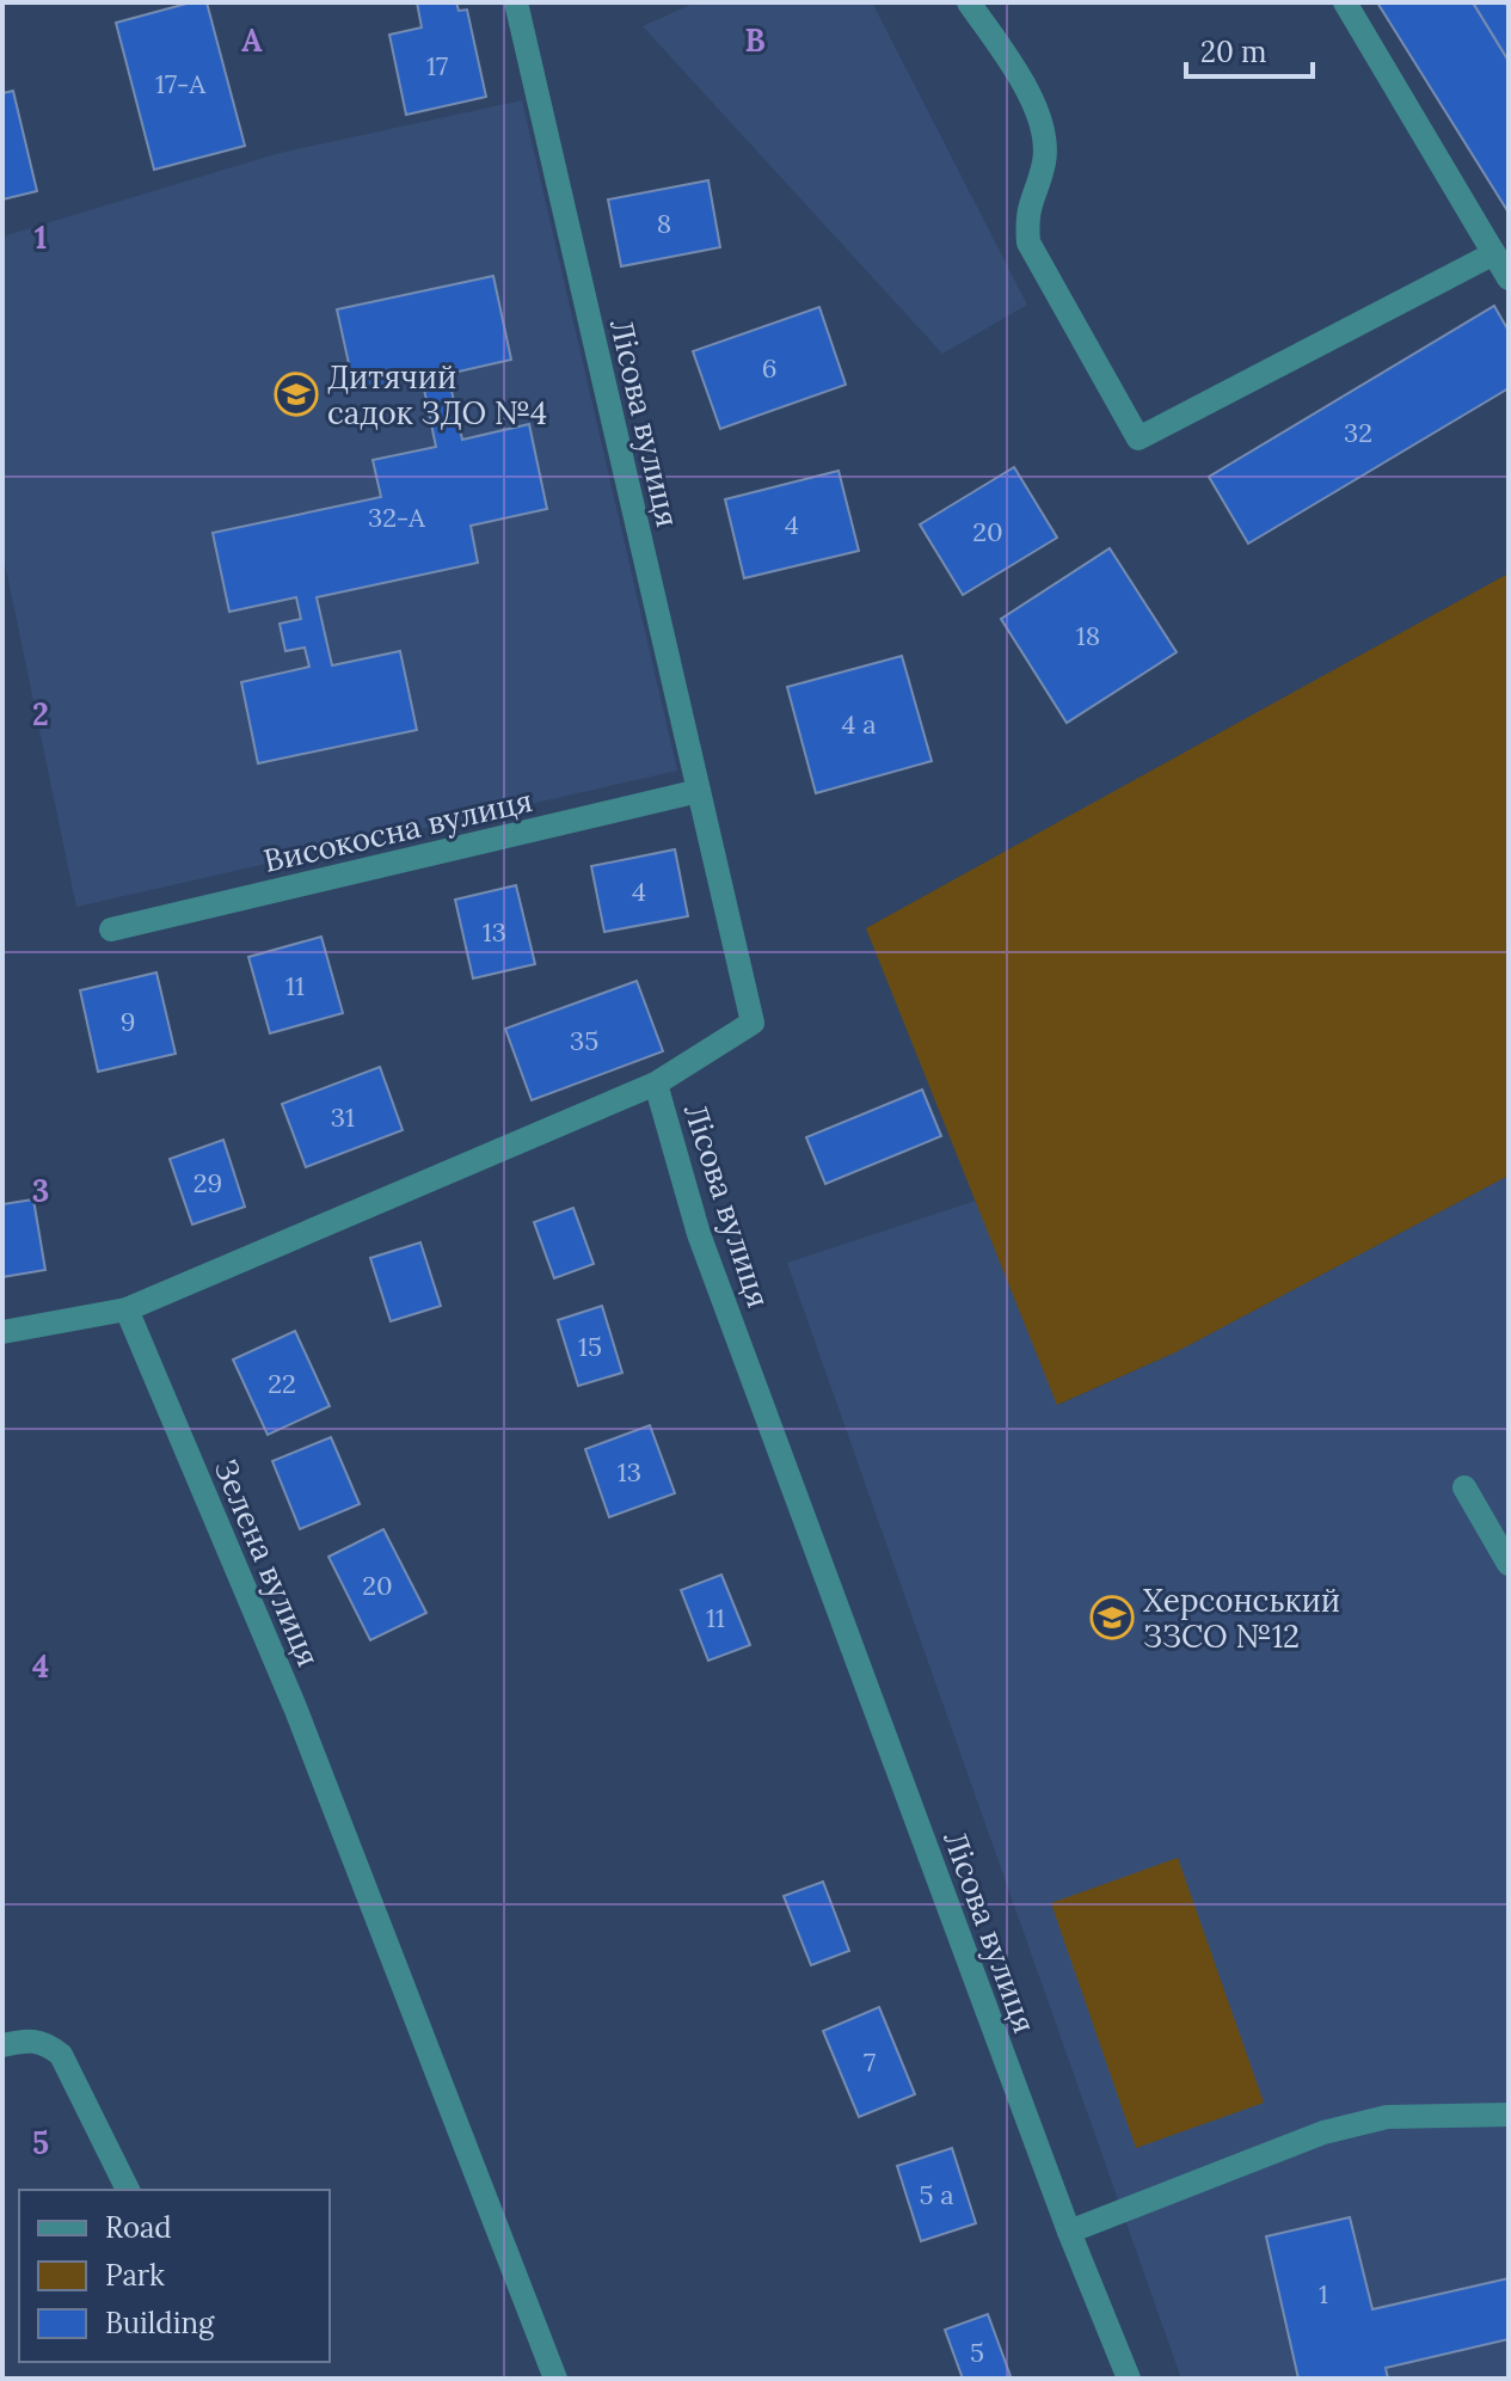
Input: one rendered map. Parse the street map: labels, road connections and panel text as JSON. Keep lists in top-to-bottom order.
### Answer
{
  "streets": {
    "street": ["Лісова вулиця", "Високосна вулиця", "Зелена вулиця"]
  },
  "crossings": [
    ["Лісова вулиця", "Високосна вулиця"]
  ],
  "places": {
    "school or university": ["Дитячий садок ЗДО №4", "Херсонський ЗЗСО №12"]
  },
  "house_numbers": [
    "17",
    "17-А",
    "8",
    "6",
    "32",
    "32-А",
    "4",
    "20",
    "18",
    "4 а",
    "4",
    "13",
    "11",
    "9",
    "35",
    "31",
    "29",
    "15",
    "22",
    "13",
    "20",
    "11",
    "7",
    "5 а",
    "1",
    "5"
  ],
  "legend": ["Road", "Park", "Building"],
  "scale_bar": "20 m",
  "grid": {
    "columns": ["A", "B"],
    "rows": [
      "1",
      "2",
      "3",
      "4",
      "5"
    ]
  }
}
